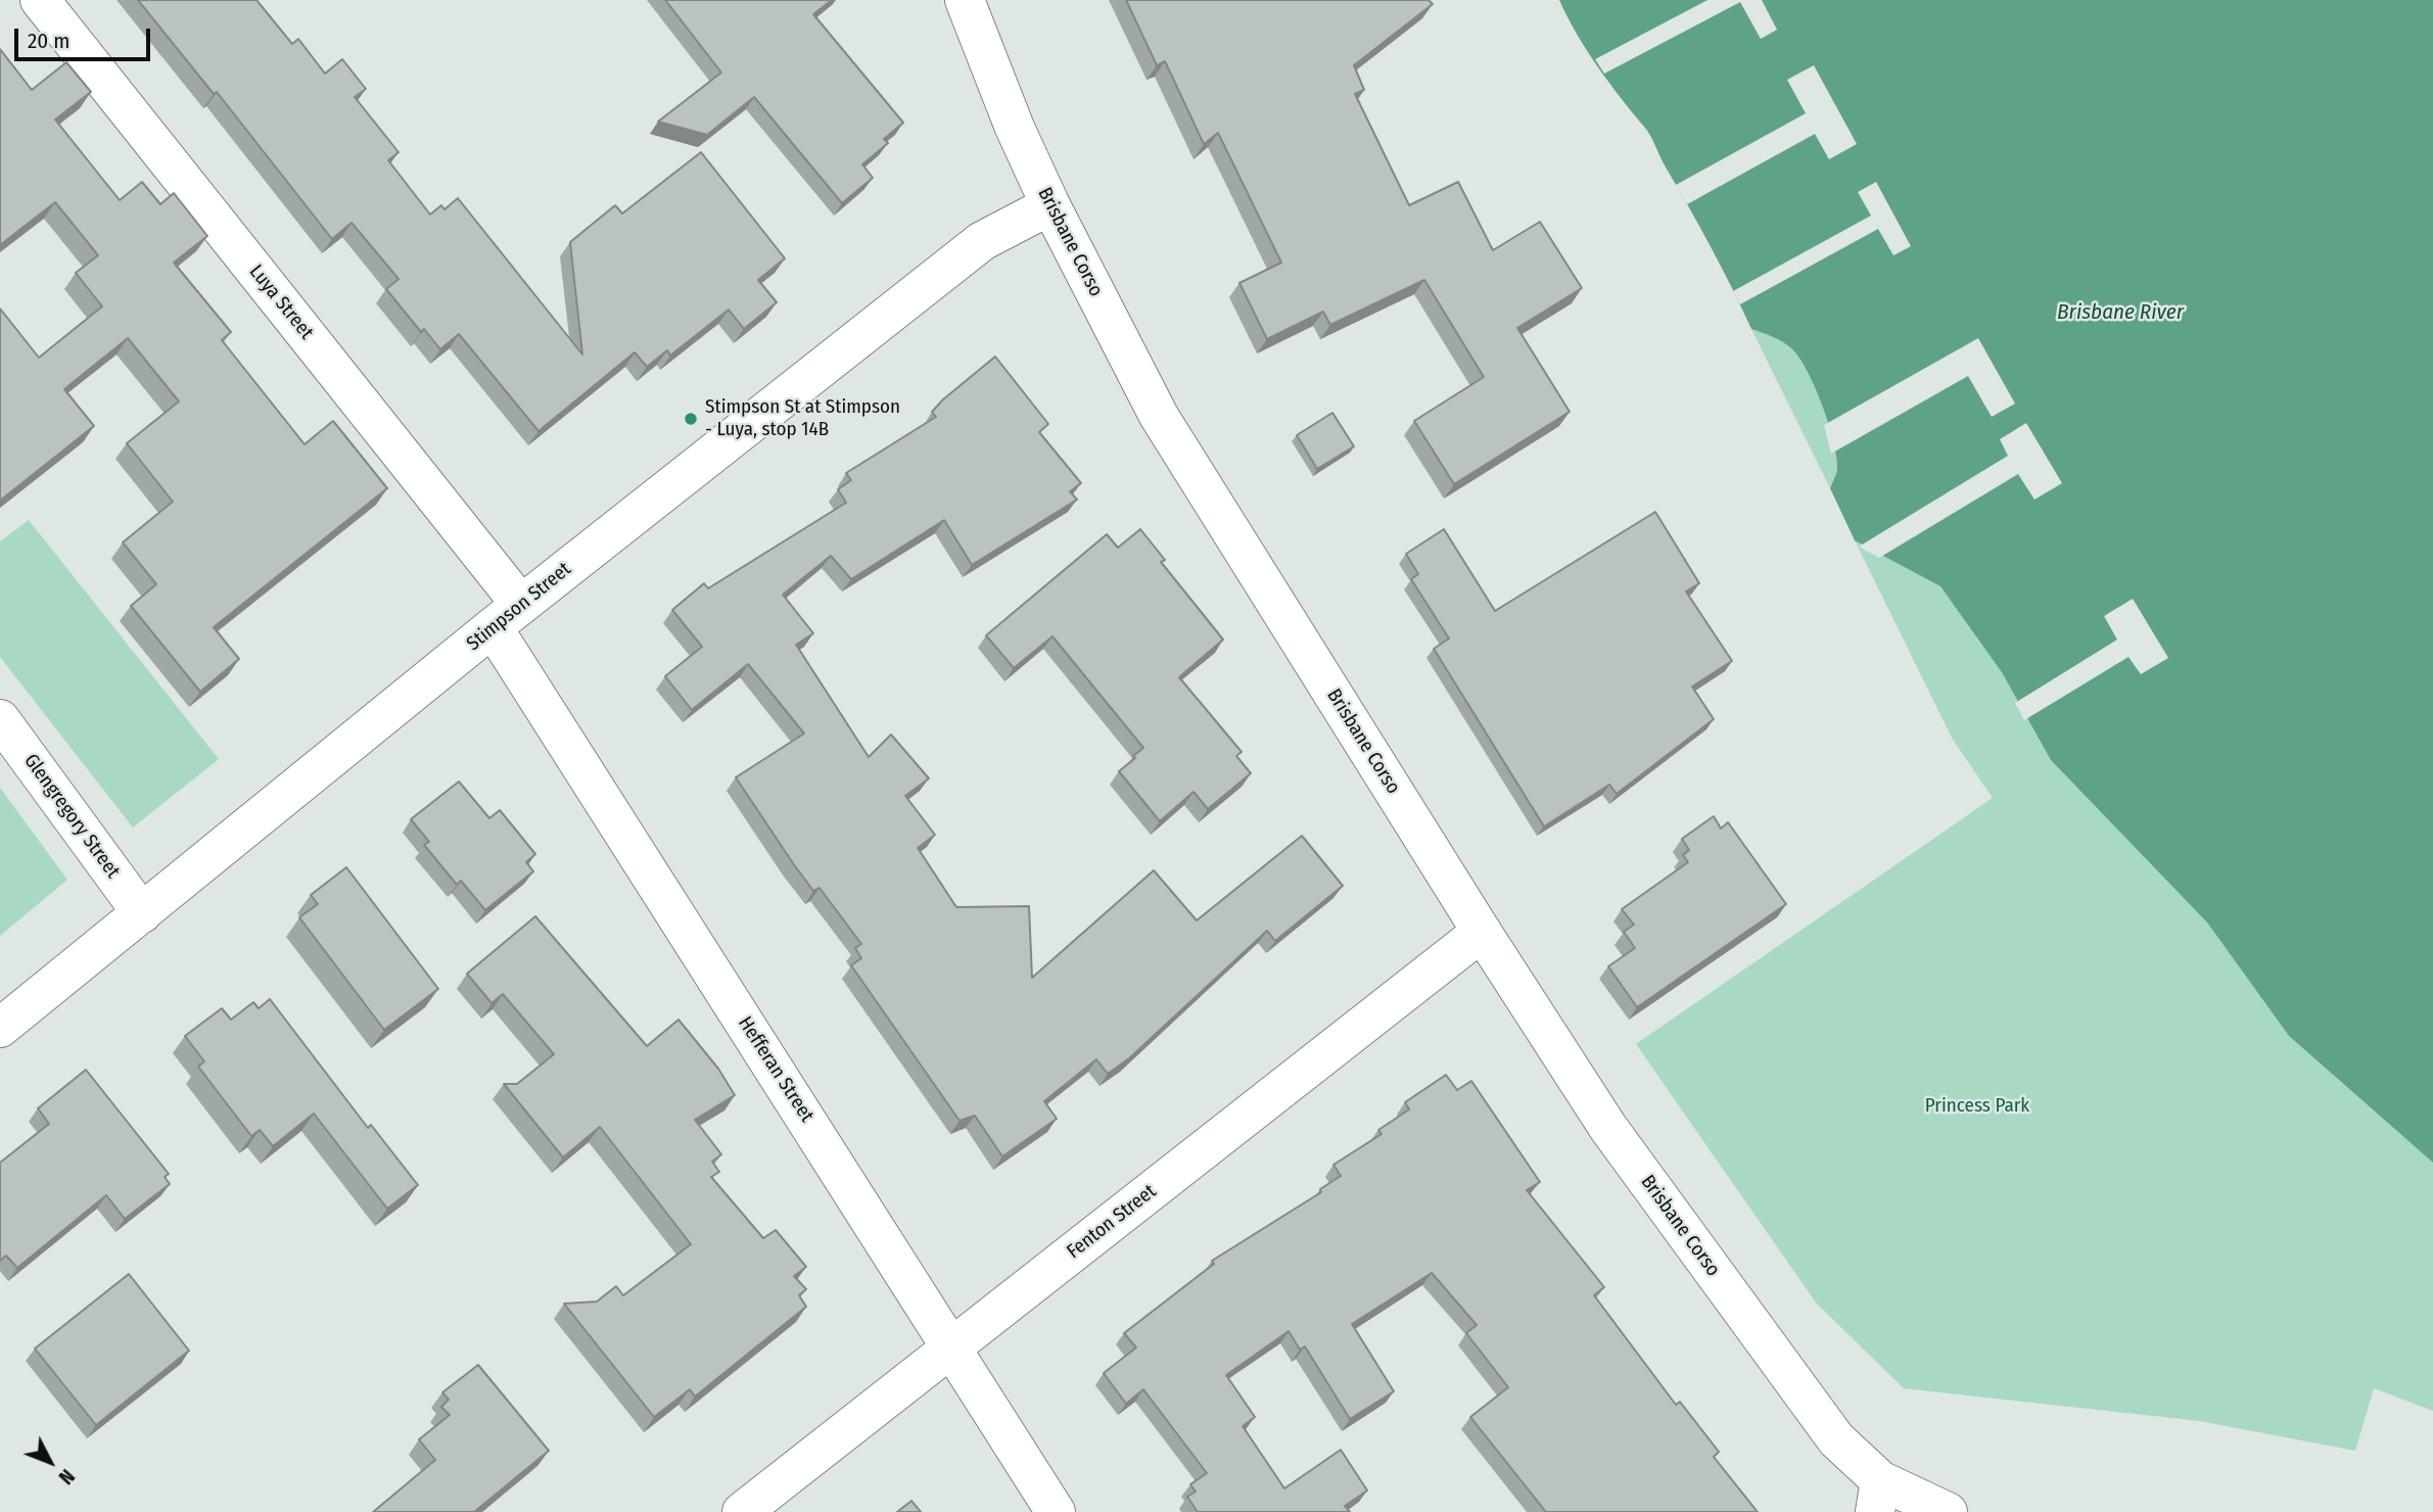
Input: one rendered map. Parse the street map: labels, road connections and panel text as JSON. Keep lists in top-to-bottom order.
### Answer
{
  "streets": {
    "street": [
      "Brisbane Corso",
      "Luya Street",
      "Stimpson Street",
      "Glengregory Street",
      "Hefferan Street",
      "Fenton Street"
    ]
  },
  "crossings": [
    ["Brisbane Corso", "Stimpson Street"],
    ["Brisbane Corso", "Fenton Street"],
    ["Luya Street", "Stimpson Street"],
    ["Luya Street", "Hefferan Street"],
    ["Stimpson Street", "Glengregory Street"],
    ["Stimpson Street", "Hefferan Street"],
    ["Hefferan Street", "Fenton Street"]
  ],
  "water": ["Brisbane River"],
  "parks": ["Princess Park"],
  "places": ["Stimpson St at Stimpson - Luya, stop 14B"],
  "scale_bar": "20 m",
  "north": "bottom right"
}
